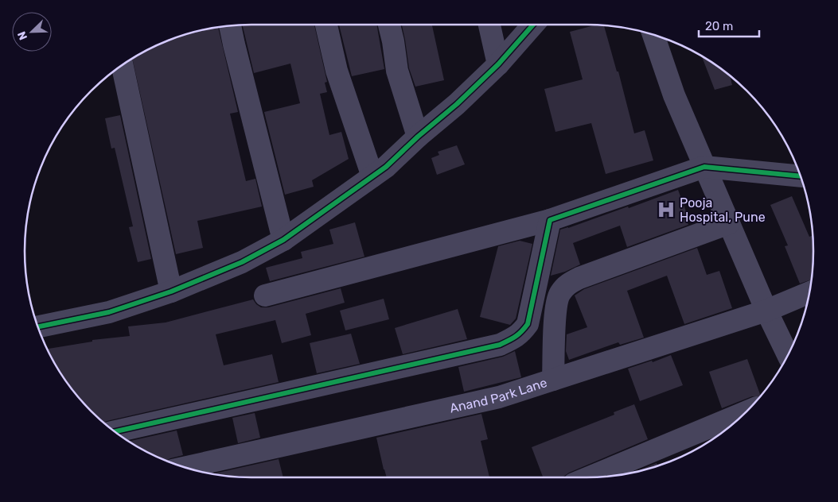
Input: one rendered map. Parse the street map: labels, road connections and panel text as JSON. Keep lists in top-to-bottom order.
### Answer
{
  "streets": {
    "street": ["Anand Park Lane"]
  },
  "places": {
    "hospital": ["Pooja Hospital, Pune"]
  },
  "scale_bar": "20 m",
  "north": "bottom left"
}
